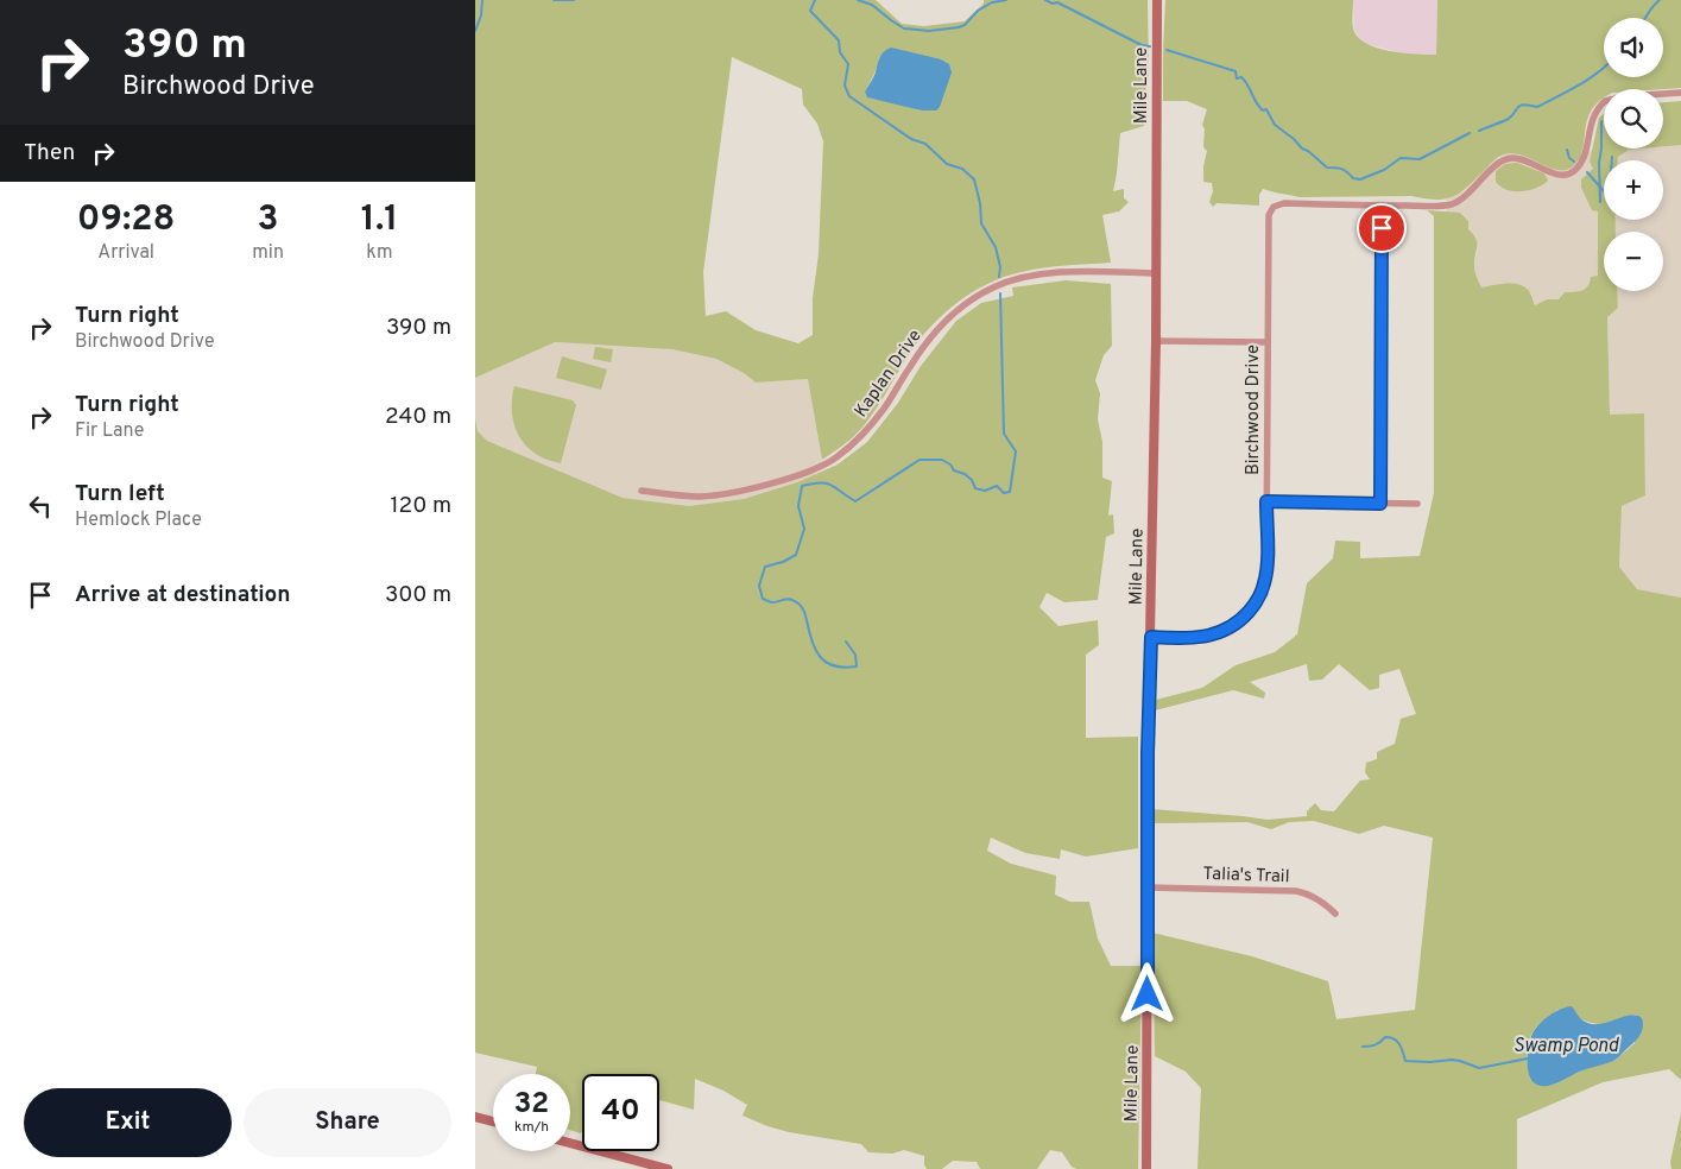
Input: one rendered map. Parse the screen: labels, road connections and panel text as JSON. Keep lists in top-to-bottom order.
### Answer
{
  "streets": {
    "street": [
      "Mile Lane",
      "Kaplan Drive",
      "Birchwood Drive",
      "Talia's Trail"
    ]
  },
  "crossings": [
    ["Mile Lane", "Kaplan Drive"],
    ["Mile Lane", "Birchwood Drive"],
    ["Mile Lane", "Talia's Trail"]
  ],
  "water": ["Swamp Pond"],
  "page": {
    "turn": ["390 m", "Birchwood Drive"],
    "map_buttons": ["+", "−"],
    "then": "Then",
    "eta": [
      "09:28",
      "Arrival",
      "3",
      "min",
      "1.1",
      "km"
    ],
    "list": [
      {
        "name": "Turn right",
        "note": "Birchwood Drive",
        "value": "390 m"
      },
      {
        "name": "Turn right",
        "note": "Fir Lane",
        "value": "240 m"
      },
      {
        "name": "Turn left",
        "note": "Hemlock Place",
        "value": "120 m"
      },
      {
        "name": "Arrive at destination",
        "value": "300 m"
      }
    ],
    "speed": "32 km/h",
    "limit": "40",
    "buttons": ["Exit", "Share"]
  }
}
